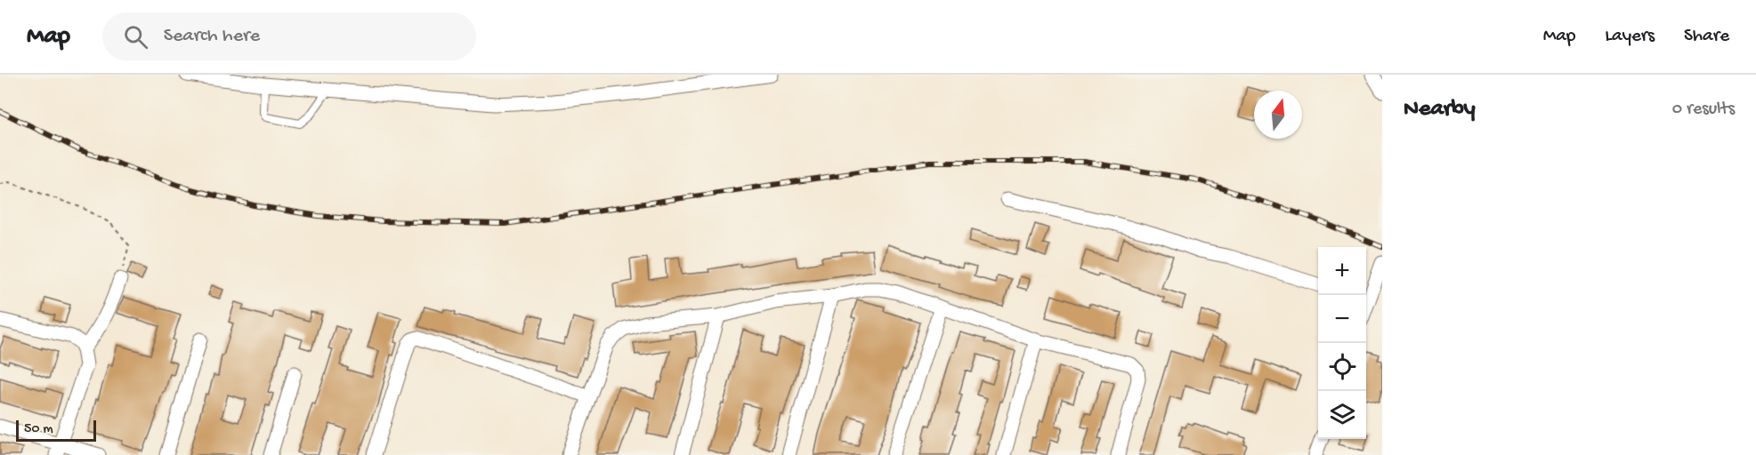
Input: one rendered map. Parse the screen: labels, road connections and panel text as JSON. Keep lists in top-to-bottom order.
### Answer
{
  "scale_bar": "50 m",
  "north": "top",
  "page": {
    "header": "Map",
    "search": "Search here",
    "nav": ["Map", "Layers", "Share"],
    "heading": ["Nearby", "0 results"],
    "map_buttons": ["+", "−"],
    "scale": "50 m"
  }
}
